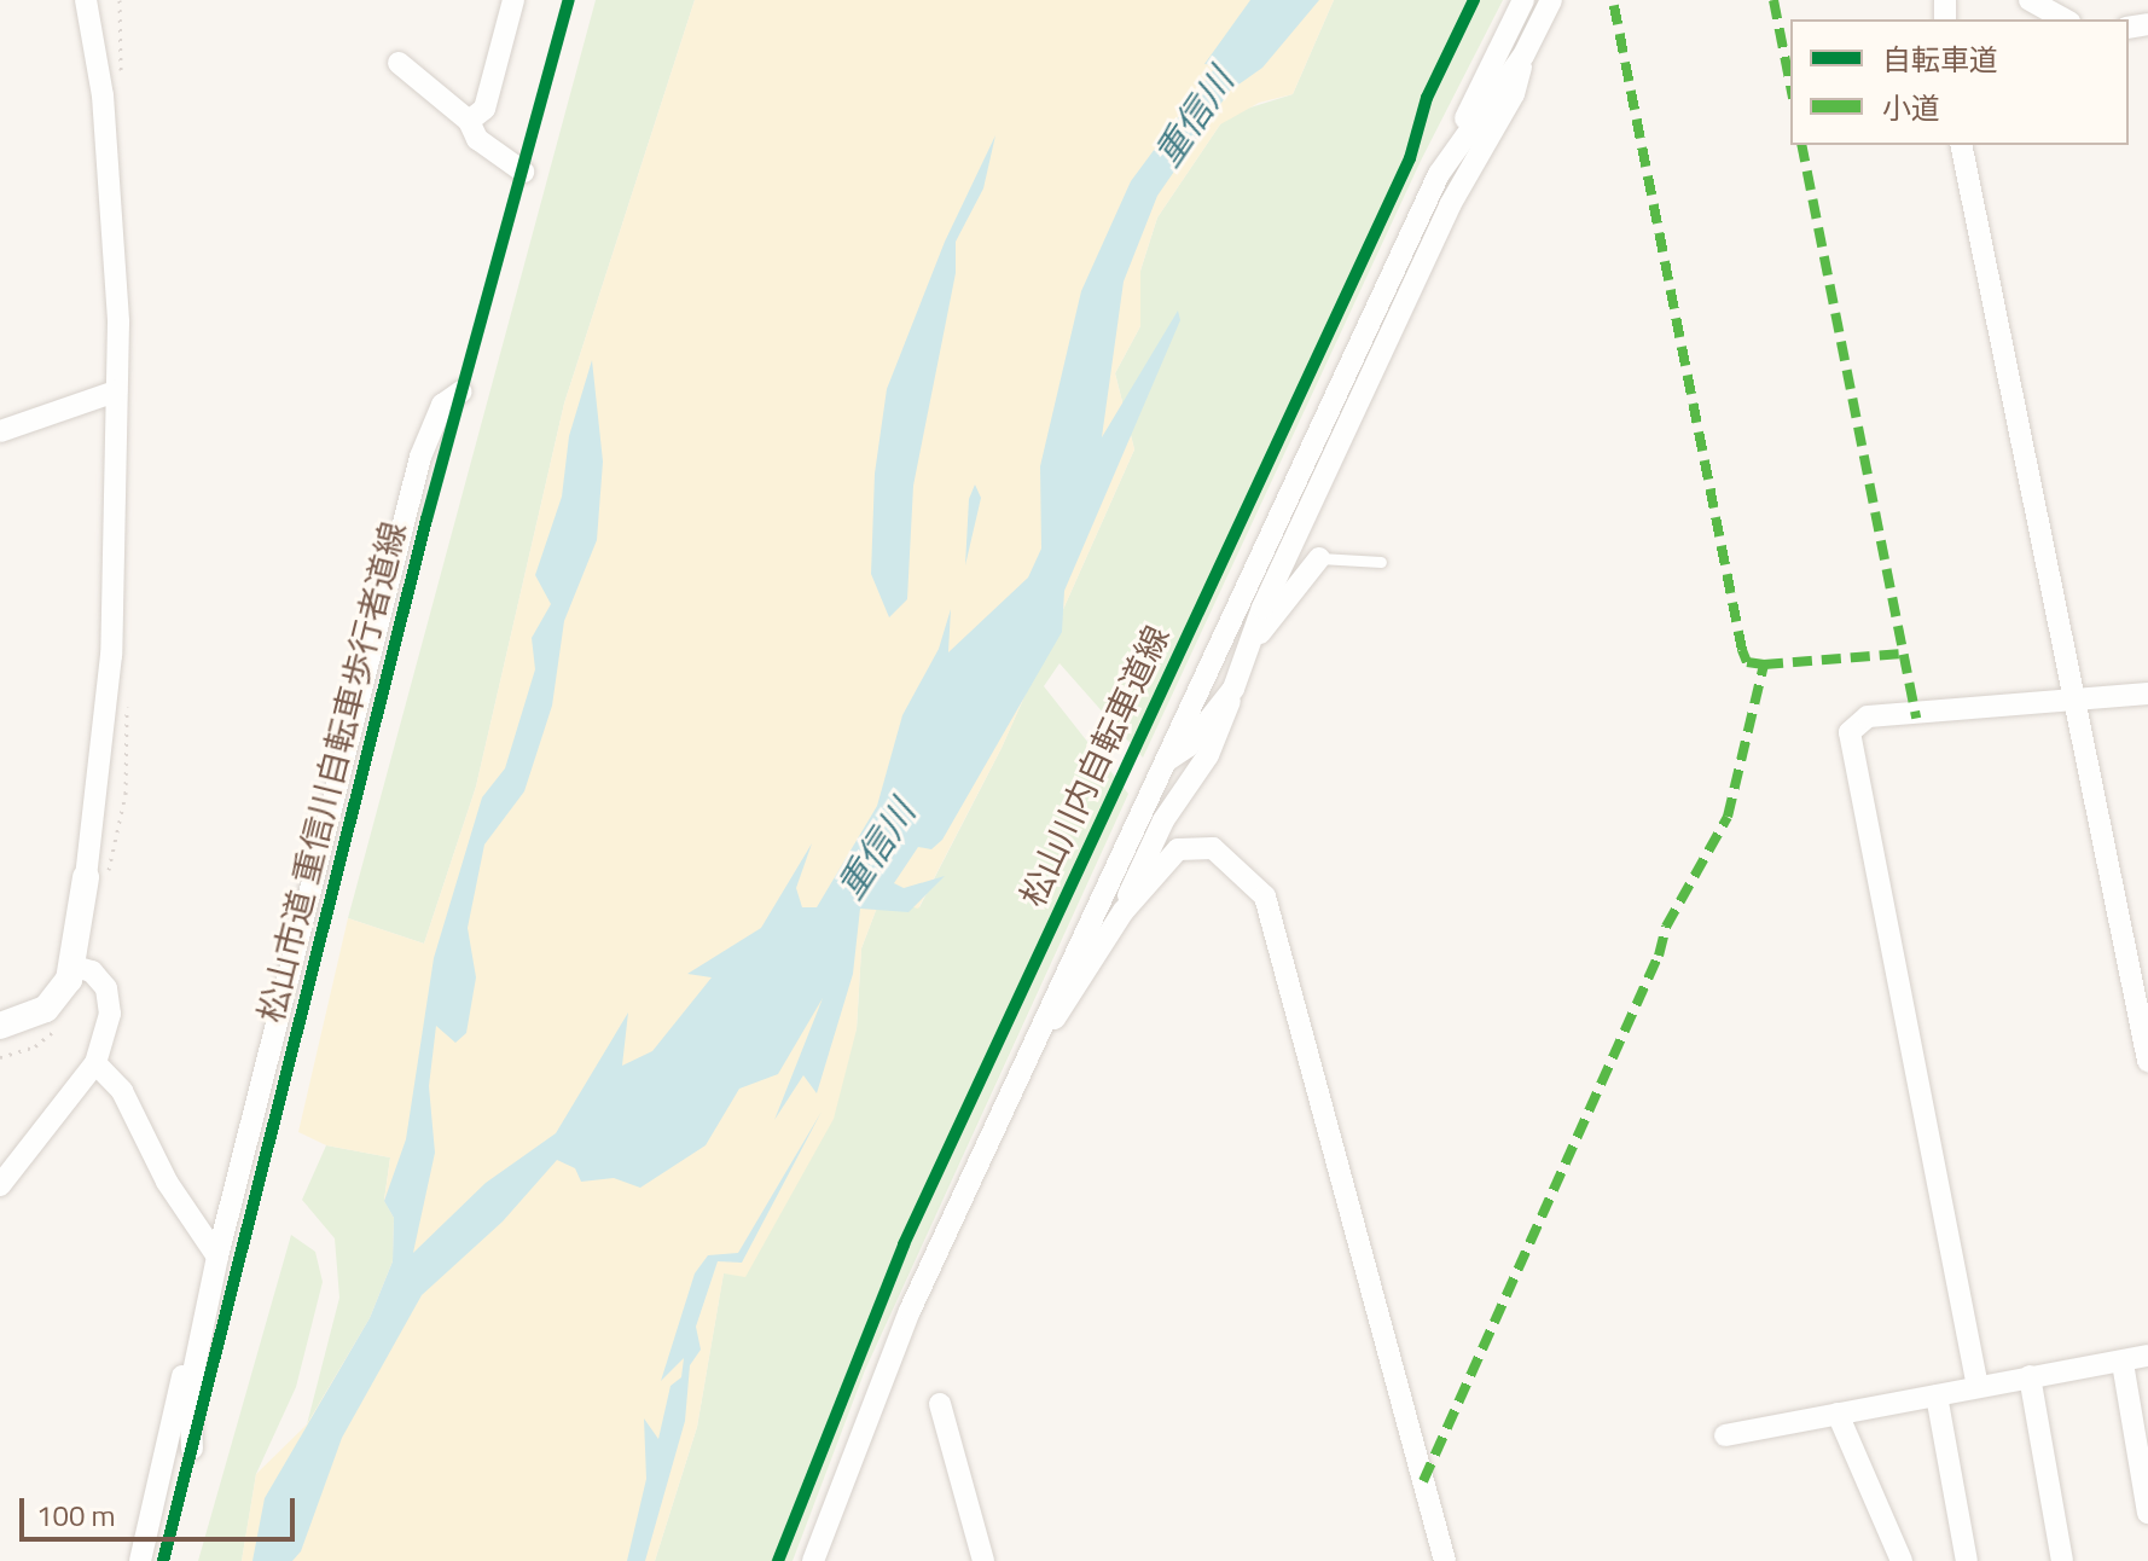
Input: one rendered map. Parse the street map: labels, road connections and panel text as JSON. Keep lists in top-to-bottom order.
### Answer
{
  "streets": {
    "cycle path": ["松山川内自転車道線", "松山市道 重信川自転車歩行者道線"]
  },
  "water": ["重信川"],
  "legend": ["自転車道", "小道"],
  "scale_bar": "100 m"
}
